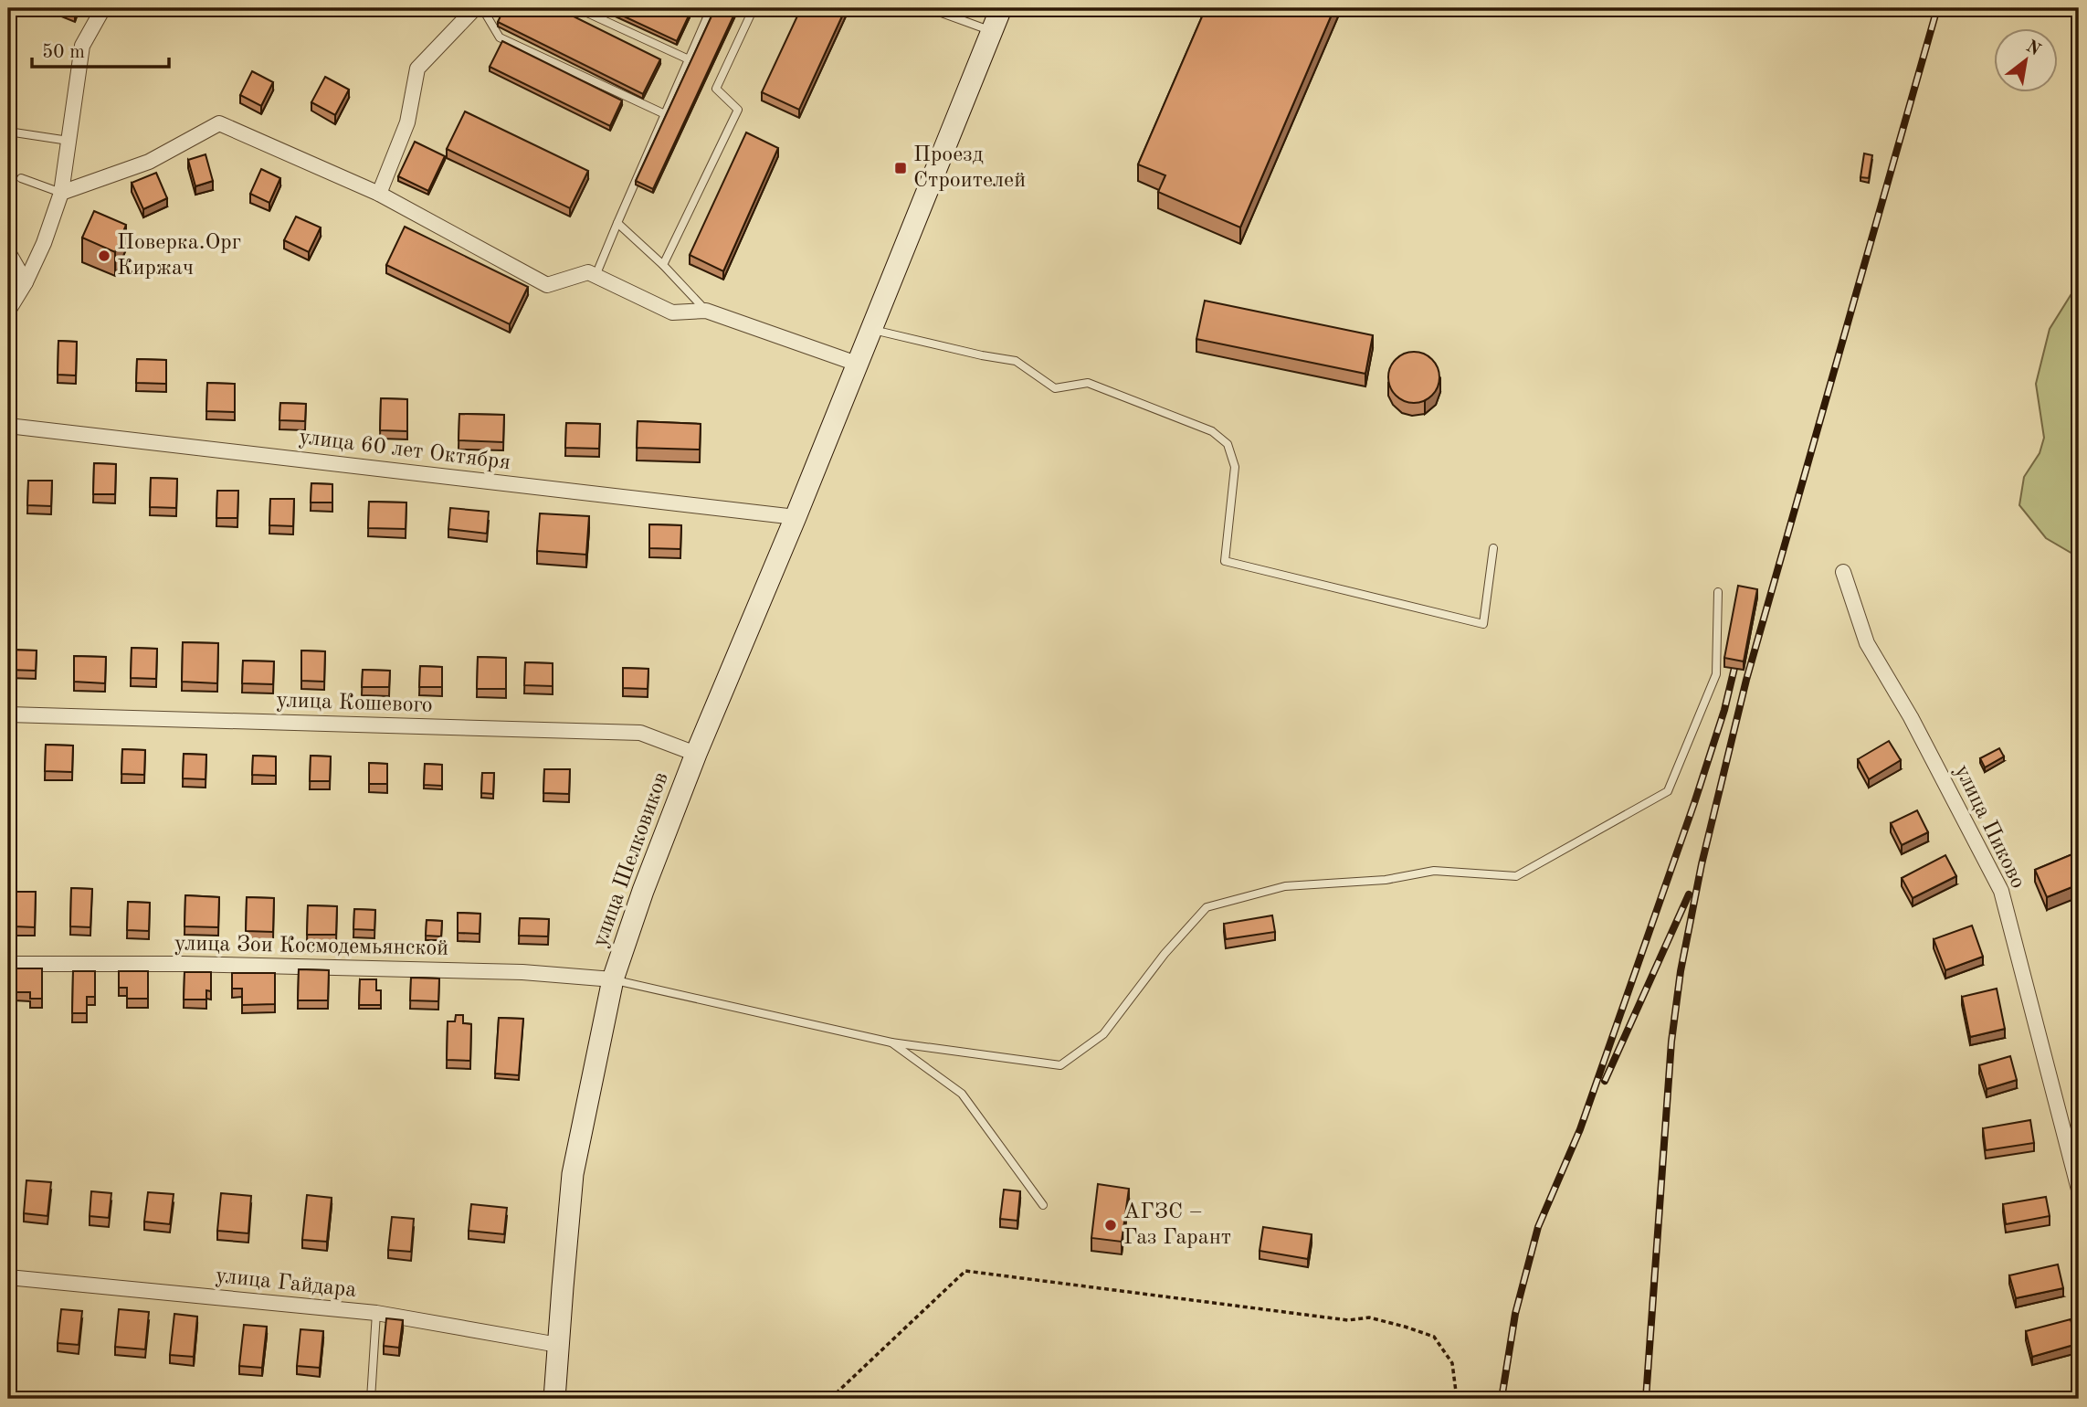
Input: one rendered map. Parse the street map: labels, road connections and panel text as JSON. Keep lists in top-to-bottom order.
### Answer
{
  "streets": {
    "street": [
      "улица 60 лет Октября",
      "улица Кошевого",
      "улица Пиково",
      "улица Шелковиков",
      "улица Зои Космодемьянской",
      "улица Гайдара"
    ]
  },
  "crossings": [
    ["улица 60 лет Октября", "улица Шелковиков"],
    ["улица Кошевого", "улица Шелковиков"],
    ["улица Шелковиков", "улица Зои Космодемьянской"],
    ["улица Шелковиков", "улица Гайдара"]
  ],
  "places": {
    "transit": ["Проезд Строителей"],
    "other": ["Поверка.Орг Киржач", "АГЗС – Газ Гарант"]
  },
  "scale_bar": "50 m",
  "north": "top right"
}
